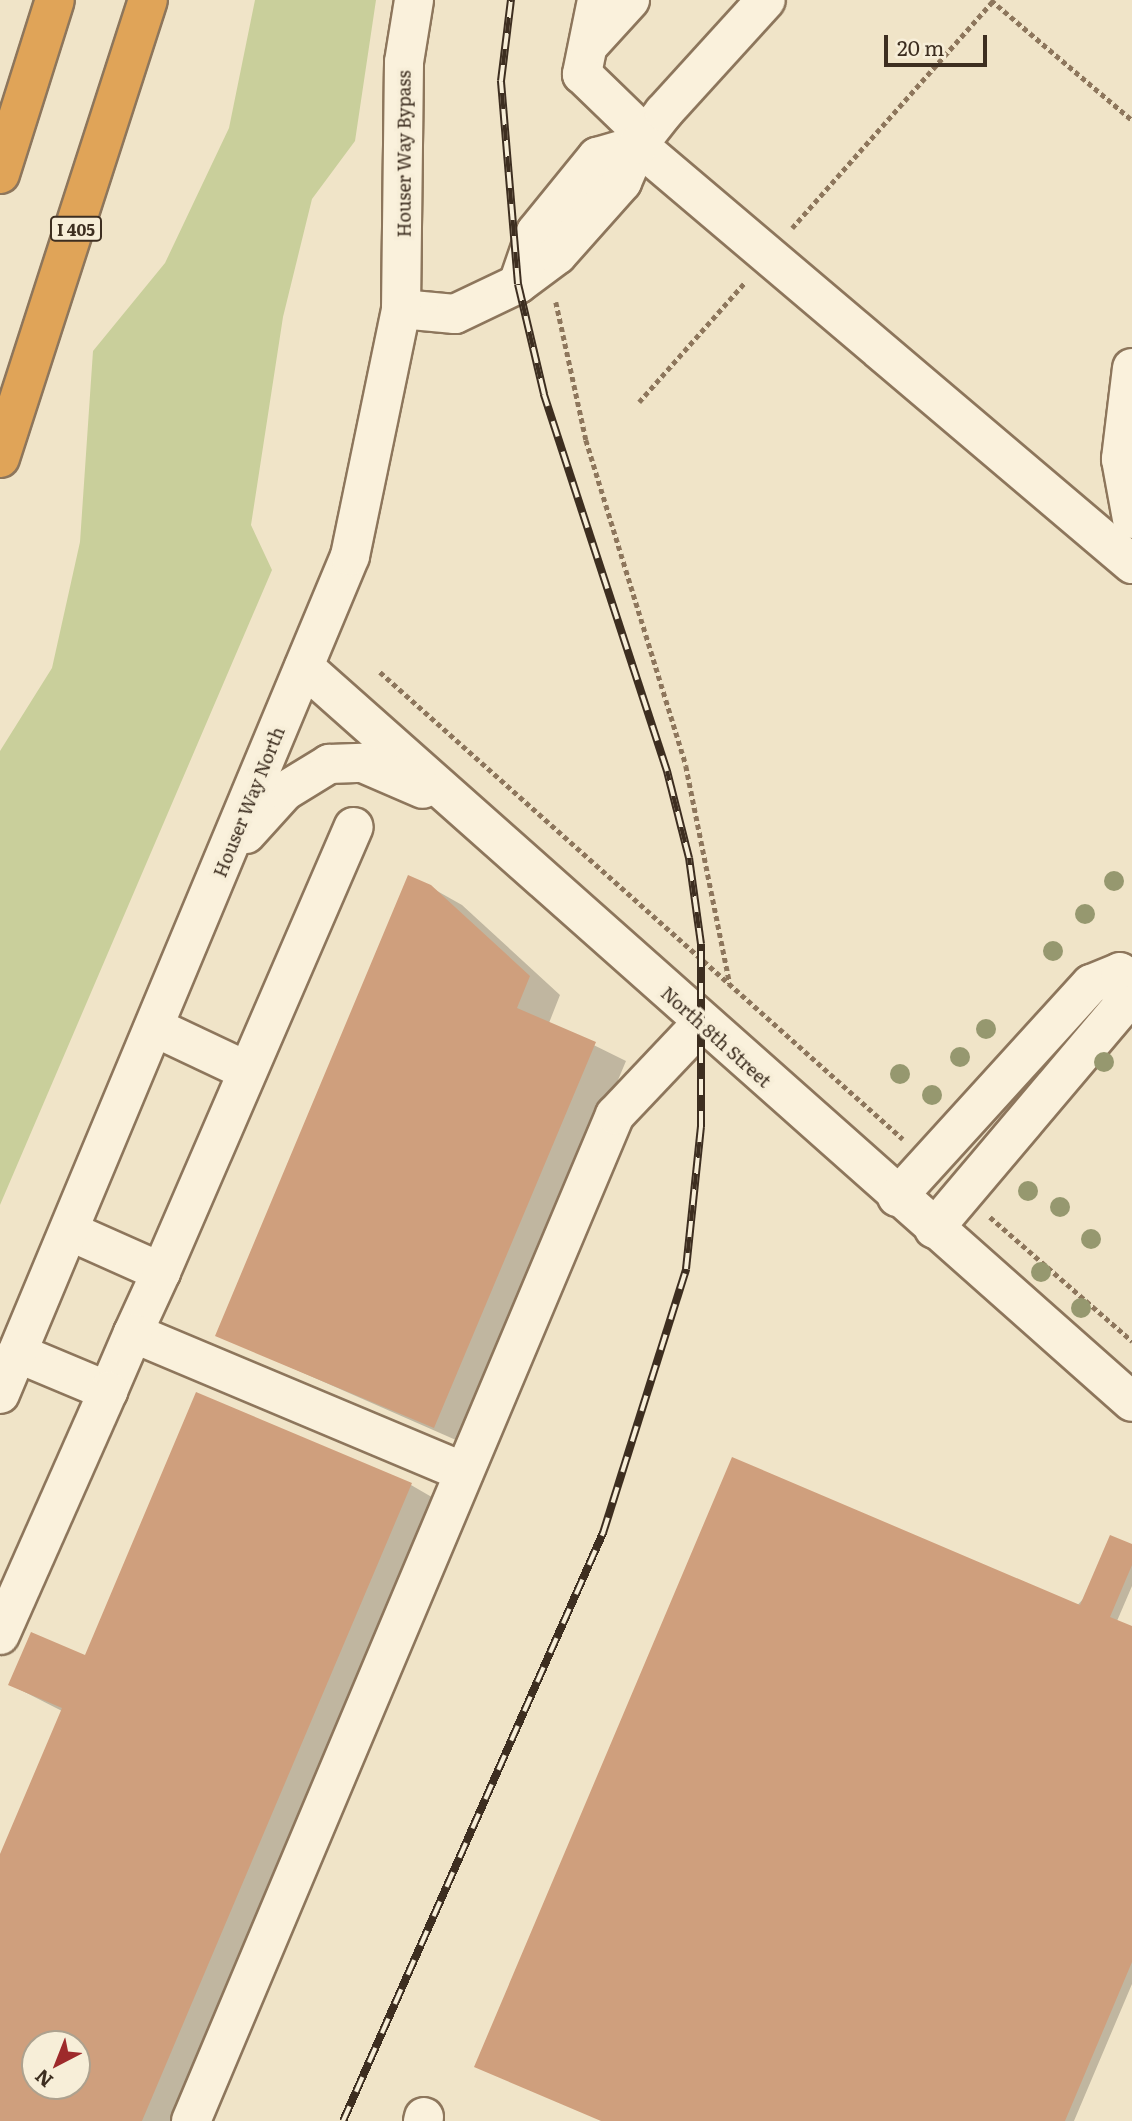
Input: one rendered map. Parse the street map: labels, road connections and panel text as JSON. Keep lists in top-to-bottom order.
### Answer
{
  "streets": {
    "highway": ["I 405"],
    "street": ["Houser Way Bypass", "Houser Way North", "North 8th Street"]
  },
  "crossings": [
    ["Houser Way Bypass", "Houser Way North"],
    ["Houser Way North", "North 8th Street"]
  ],
  "scale_bar": "20 m",
  "north": "bottom left"
}
